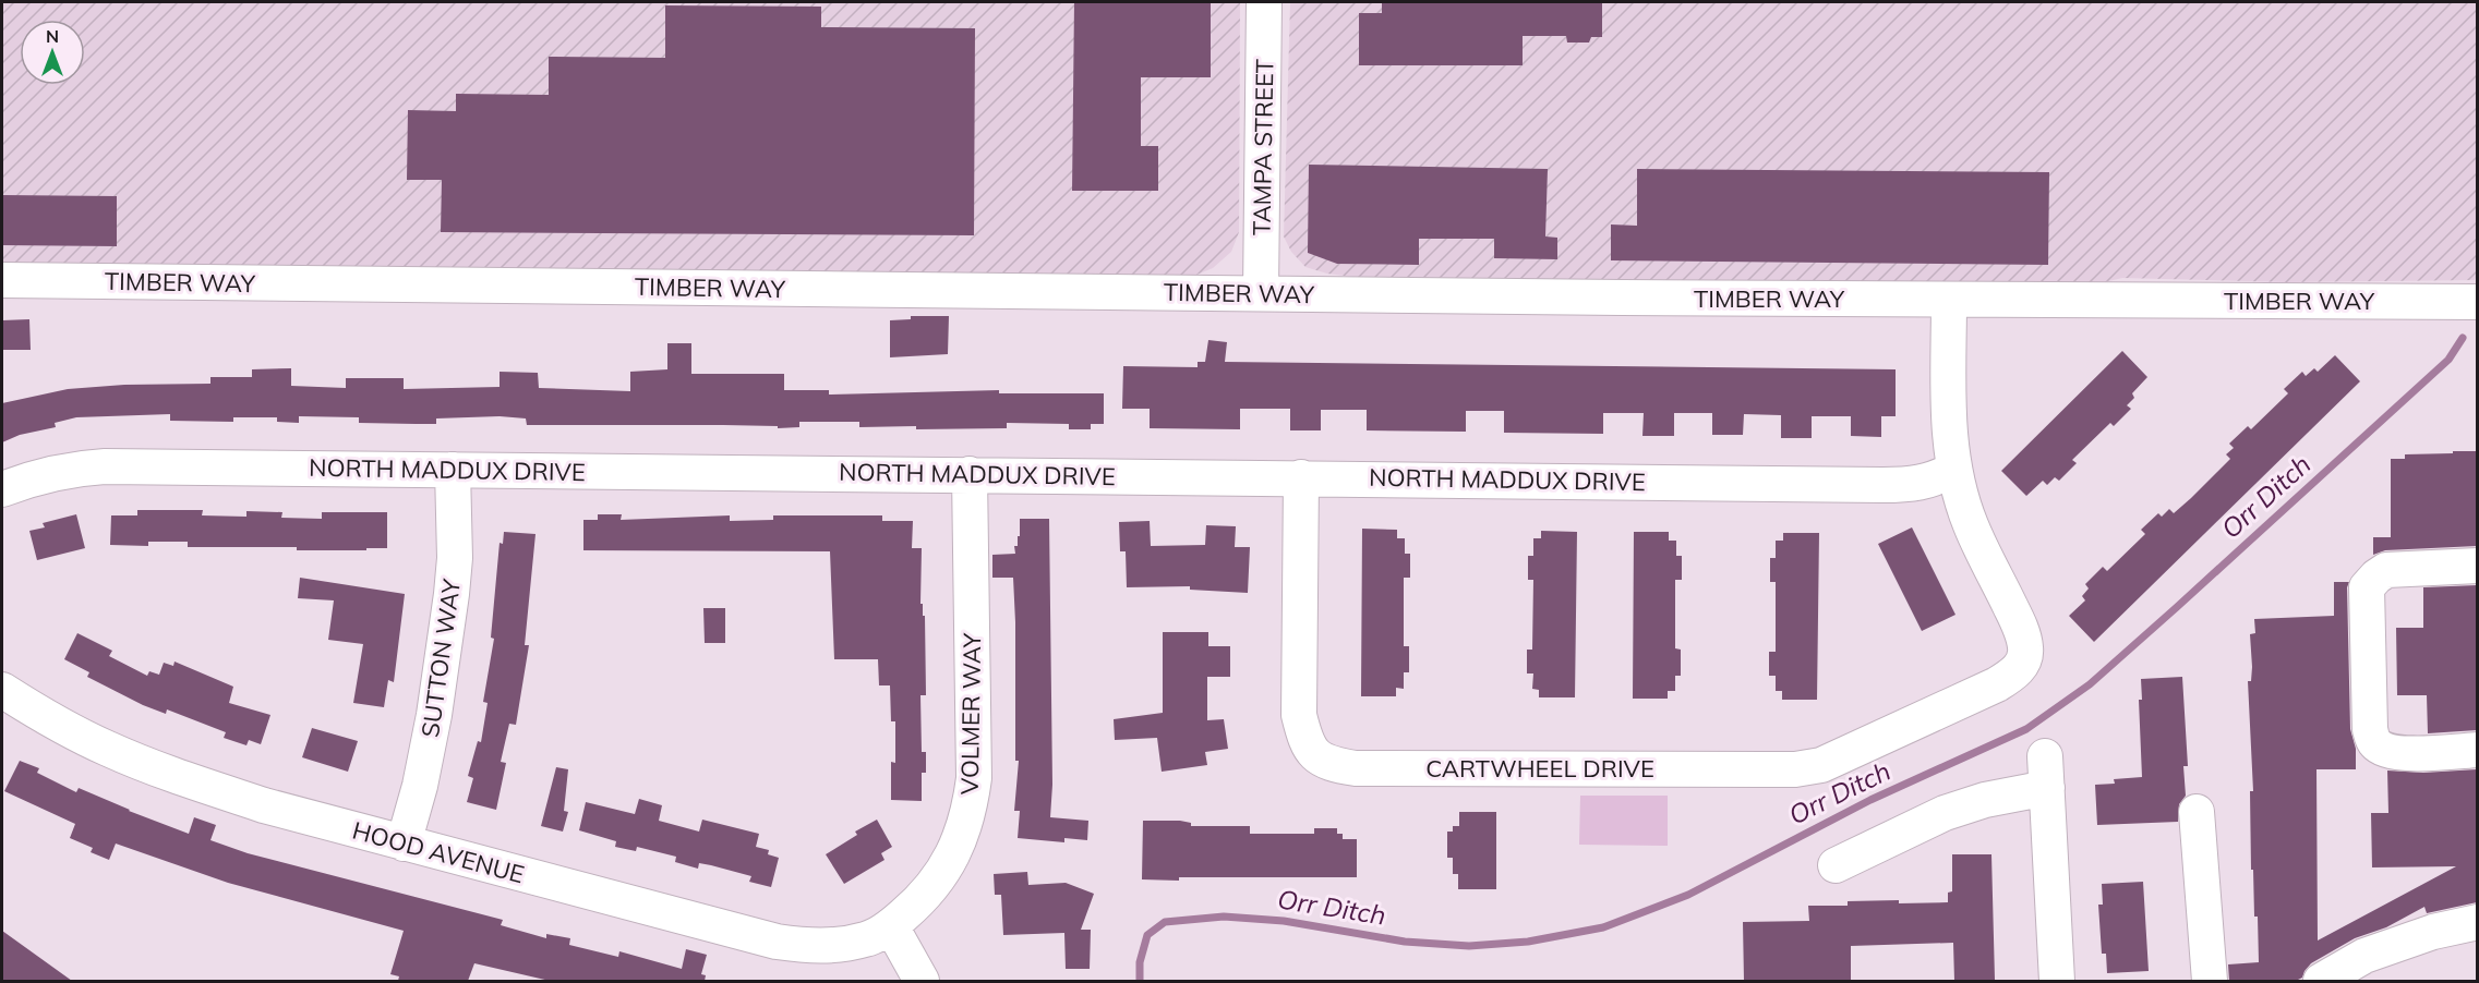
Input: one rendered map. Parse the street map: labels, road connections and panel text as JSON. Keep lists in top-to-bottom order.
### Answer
{
  "streets": {
    "street": [
      "TAMPA STREET",
      "TIMBER WAY",
      "NORTH MADDUX DRIVE",
      "SUTTON WAY",
      "VOLMER WAY",
      "CARTWHEEL DRIVE",
      "HOOD AVENUE"
    ]
  },
  "crossings": [
    ["TAMPA STREET", "TIMBER WAY"],
    ["NORTH MADDUX DRIVE", "SUTTON WAY"],
    ["NORTH MADDUX DRIVE", "VOLMER WAY"],
    ["NORTH MADDUX DRIVE", "CARTWHEEL DRIVE"],
    ["SUTTON WAY", "HOOD AVENUE"],
    ["VOLMER WAY", "HOOD AVENUE"]
  ],
  "water": ["Orr Ditch"],
  "north": "top"
}
